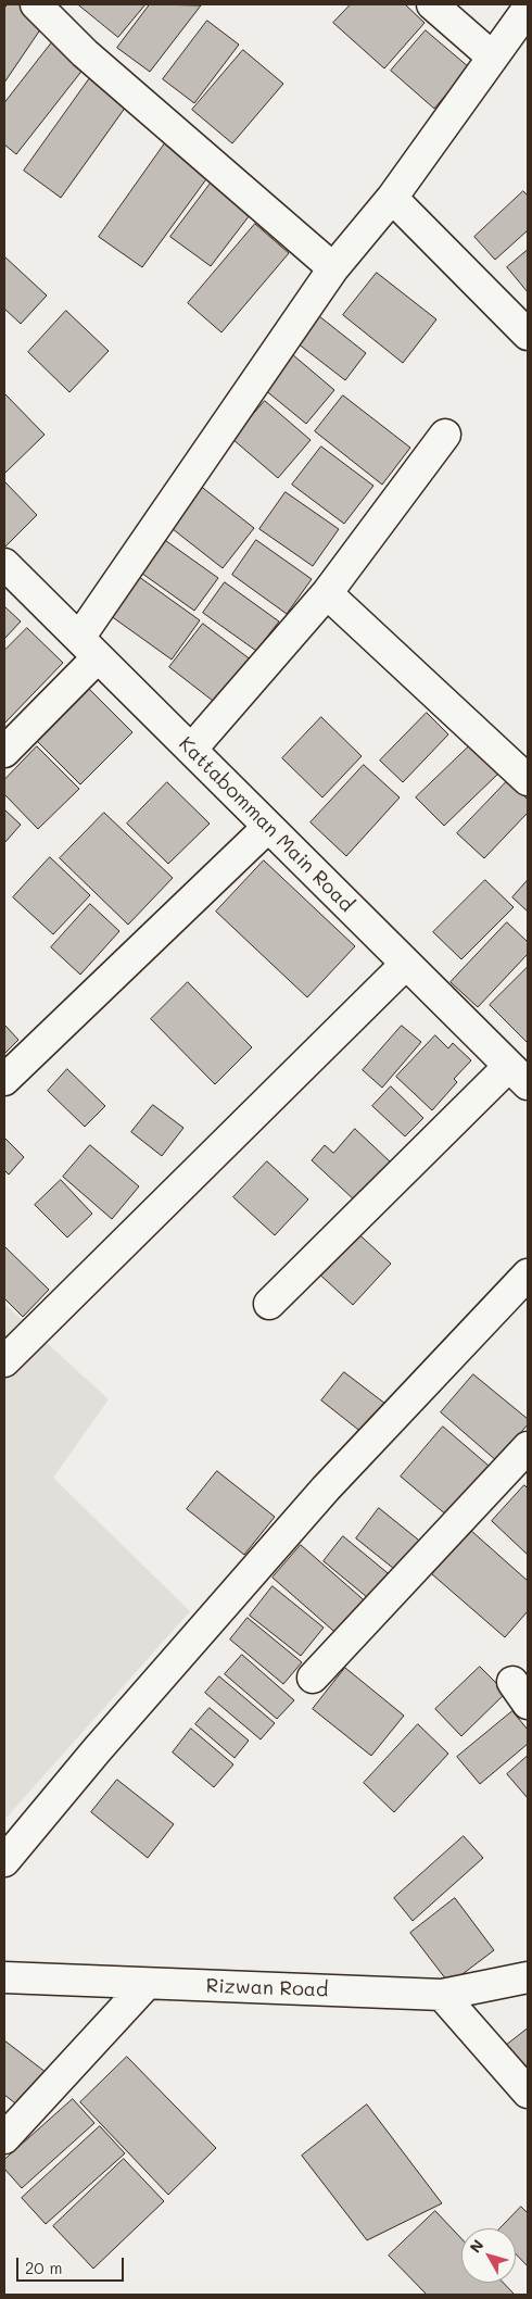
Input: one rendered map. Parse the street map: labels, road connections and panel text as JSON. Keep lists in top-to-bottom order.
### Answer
{
  "streets": {
    "street": ["Kattabomman Main Road", "Rizwan Road"]
  },
  "scale_bar": "20 m",
  "north": "top left"
}
